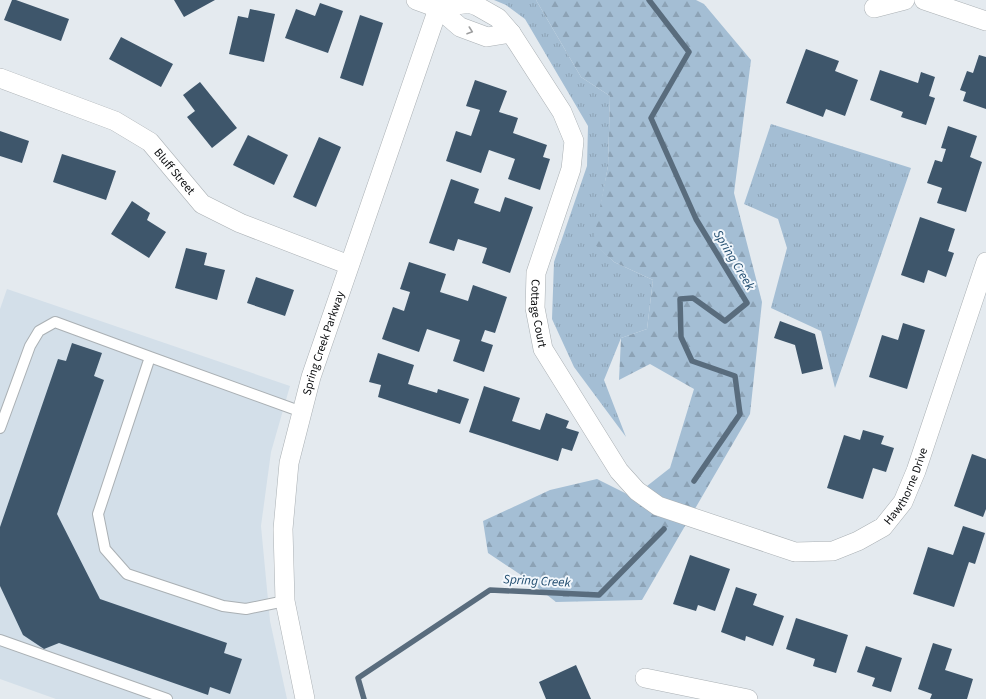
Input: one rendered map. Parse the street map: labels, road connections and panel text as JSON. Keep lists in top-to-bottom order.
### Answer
{
  "streets": {
    "street": [
      "Bluff Street",
      "Cottage Court",
      "Spring Creek Parkway",
      "Hawthorne Drive"
    ]
  },
  "crossings": [
    ["Bluff Street", "Spring Creek Parkway"],
    ["Cottage Court", "Spring Creek Parkway"],
    ["Cottage Court", "Hawthorne Drive"]
  ],
  "water": ["Spring Creek"]
}
